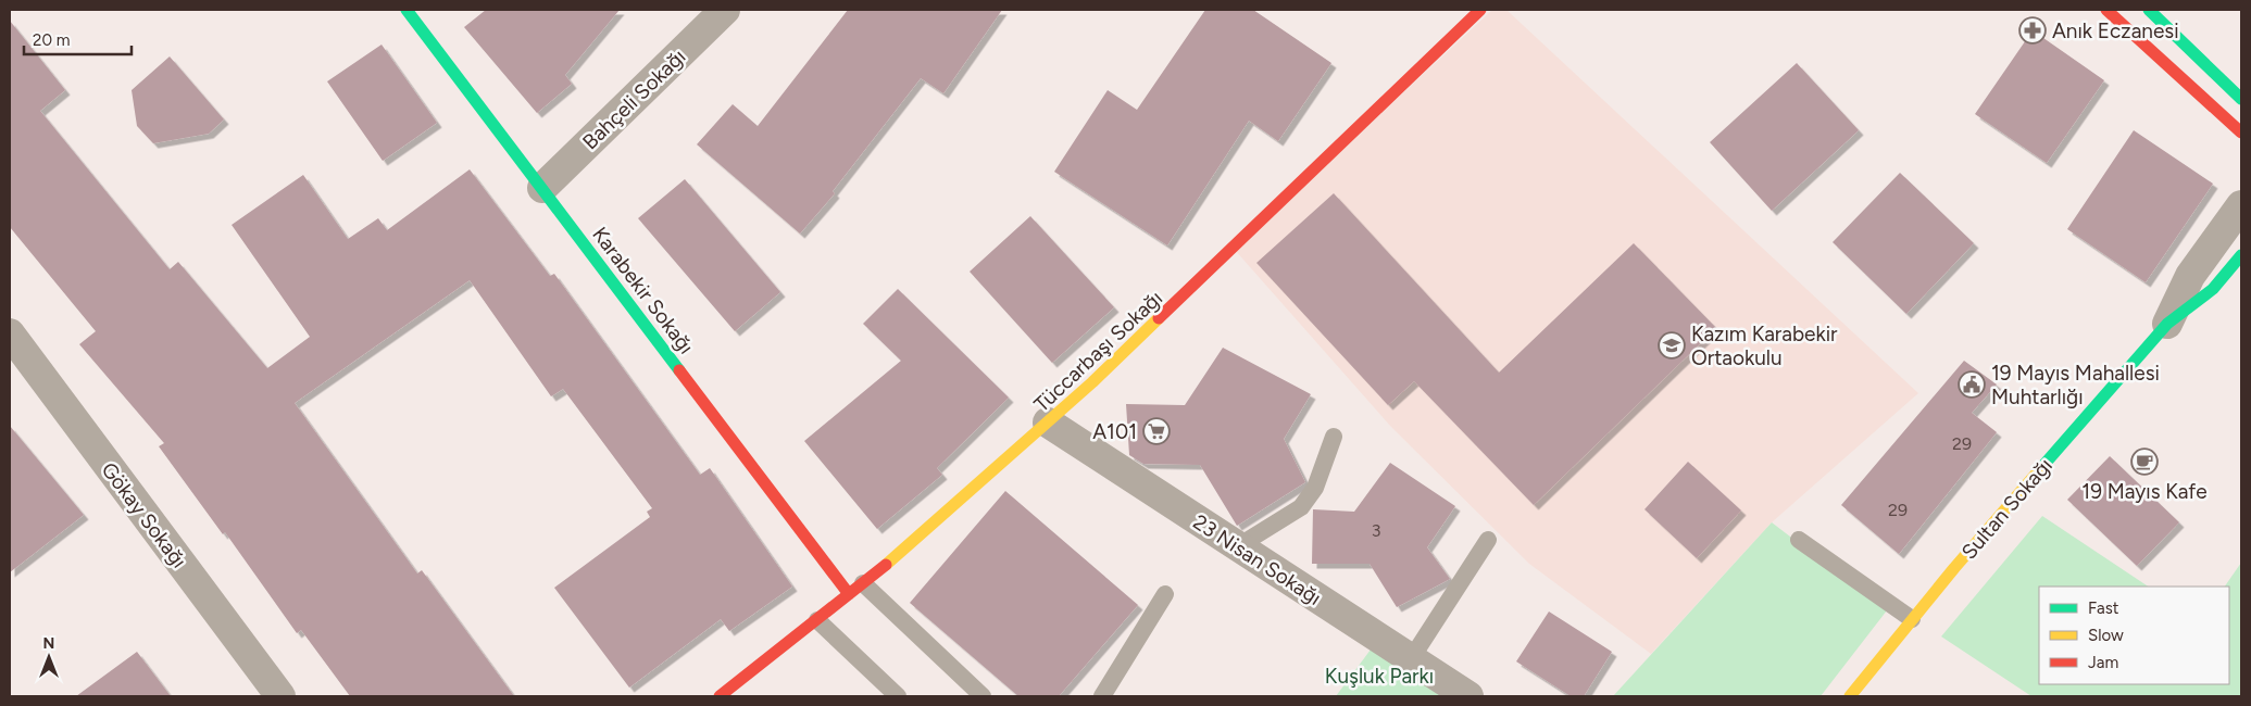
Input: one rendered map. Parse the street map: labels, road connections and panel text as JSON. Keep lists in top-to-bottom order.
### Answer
{
  "streets": {
    "street": [
      "Bahçeli Sokağı",
      "Karabekir Sokağı",
      "Tüccarbaşı Sokağı",
      "Sultan Sokağı",
      "Gökay Sokağı",
      "23 Nisan Sokağı"
    ]
  },
  "crossings": [
    ["Bahçeli Sokağı", "Karabekir Sokağı"],
    ["Karabekir Sokağı", "Tüccarbaşı Sokağı"],
    ["Tüccarbaşı Sokağı", "23 Nisan Sokağı"]
  ],
  "parks": ["Kuşluk Parkı"],
  "places": {
    "pharmacy": ["Anık Eczanesi"],
    "school or university": ["Kazım Karabekir Ortaokulu"],
    "public building": ["19 Mayıs Mahallesi Muhtarlığı"],
    "supermarket": ["A101"],
    "cafe": ["19 Mayıs Kafe"]
  },
  "house_numbers": ["29", "29", "3"],
  "legend": ["Fast", "Slow", "Jam"],
  "scale_bar": "20 m",
  "north": "top"
}
